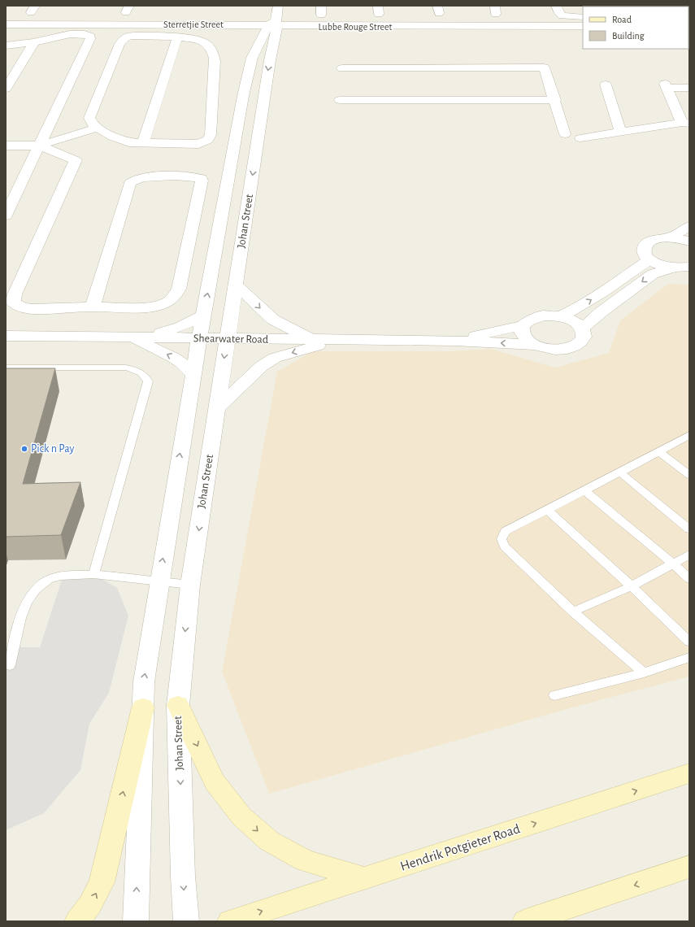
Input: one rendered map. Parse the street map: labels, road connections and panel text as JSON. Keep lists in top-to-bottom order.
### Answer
{
  "streets": {
    "main road": ["Hendrik Potgieter Road"],
    "street": [
      "Sterretjie Street",
      "Lubbe Rouge Street",
      "Johan Street",
      "Shearwater Road"
    ]
  },
  "crossings": [
    ["Sterretjie Street", "Lubbe Rouge Street"],
    ["Sterretjie Street", "Johan Street"],
    ["Lubbe Rouge Street", "Johan Street"],
    ["Johan Street", "Shearwater Road"]
  ],
  "places": ["Pick n Pay"],
  "legend": ["Road", "Building"]
}
